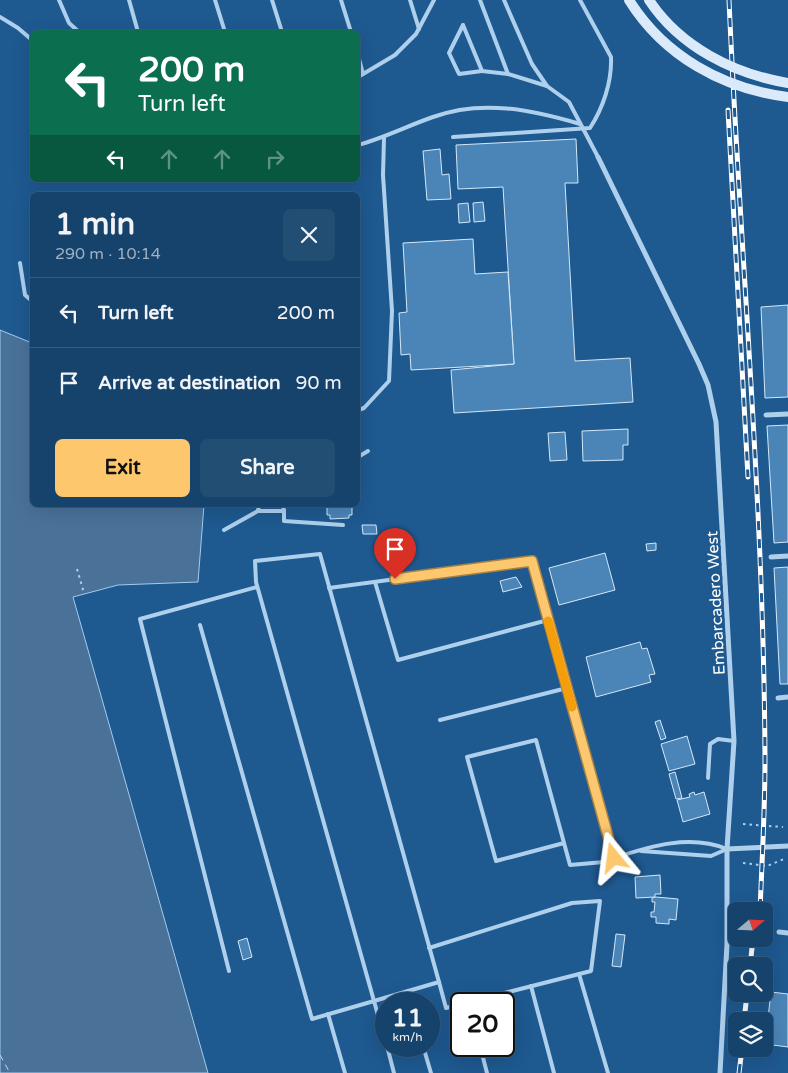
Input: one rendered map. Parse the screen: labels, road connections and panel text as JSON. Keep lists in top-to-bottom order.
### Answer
{
  "streets": {
    "street": ["Embarcadero West"]
  },
  "north": "right",
  "page": {
    "turn": ["200 m", "Turn left"],
    "heading": ["1 min", "290 m · 10:14"],
    "list": [
      {
        "name": "Turn left",
        "value": "200 m"
      },
      {
        "name": "Arrive at destination",
        "value": "90 m"
      }
    ],
    "buttons": ["Exit", "Share"],
    "speed": "11 km/h",
    "limit": "20"
  }
}
